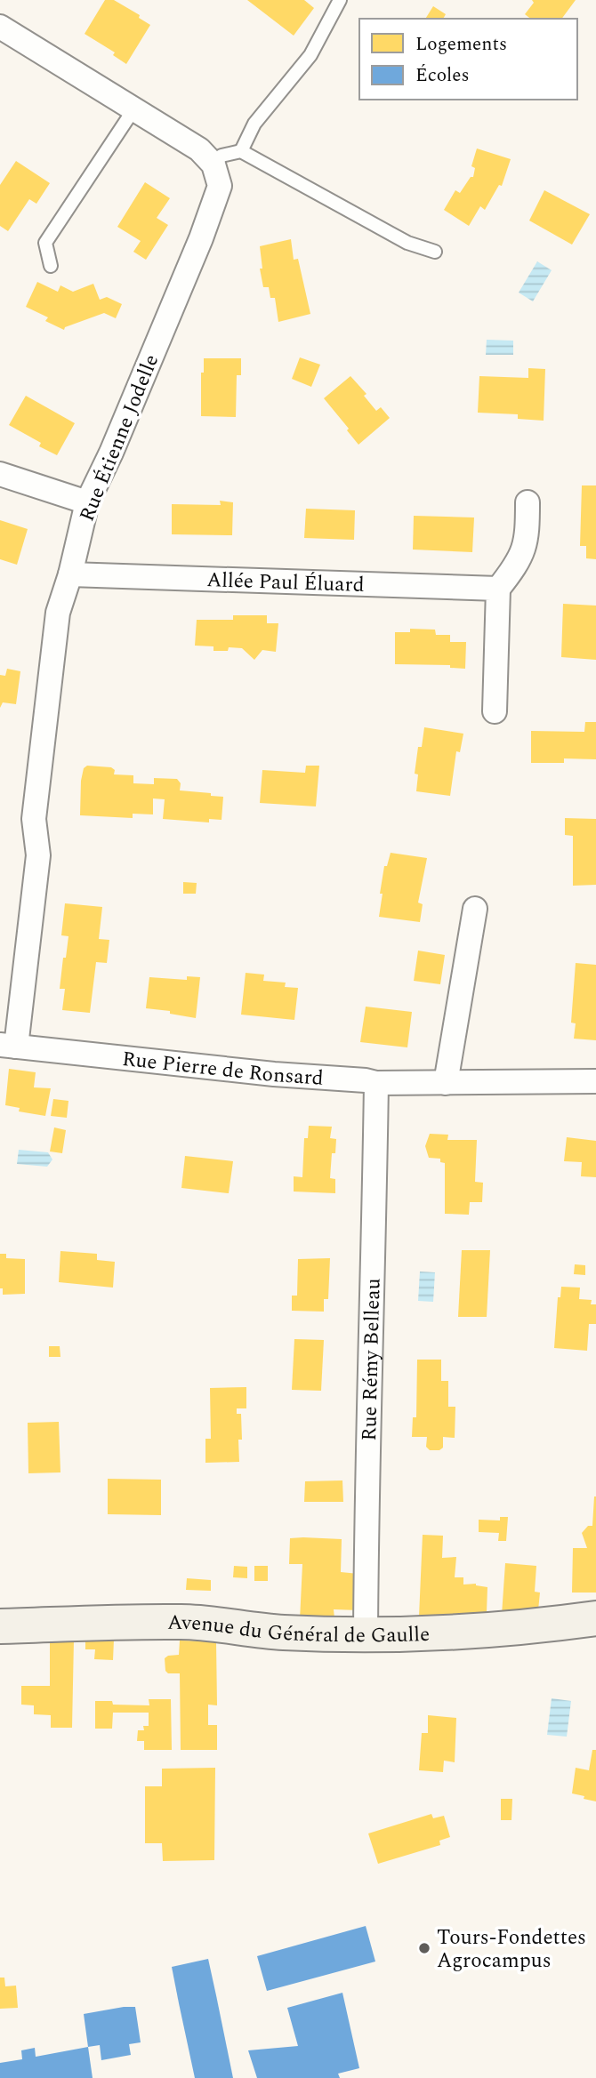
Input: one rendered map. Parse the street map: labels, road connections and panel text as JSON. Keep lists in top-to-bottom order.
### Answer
{
  "streets": {
    "street": [
      "Rue Étienne Jodelle",
      "Allée Paul Éluard",
      "Rue Pierre de Ronsard",
      "Rue Rémy Belleau",
      "Avenue du Général de Gaulle"
    ]
  },
  "crossings": [
    ["Rue Étienne Jodelle", "Allée Paul Éluard"],
    ["Rue Étienne Jodelle", "Rue Pierre de Ronsard"],
    ["Rue Pierre de Ronsard", "Rue Rémy Belleau"],
    ["Rue Rémy Belleau", "Avenue du Général de Gaulle"]
  ],
  "places": ["Tours-Fondettes Agrocampus"],
  "legend": ["Logements", "Écoles"]
}
